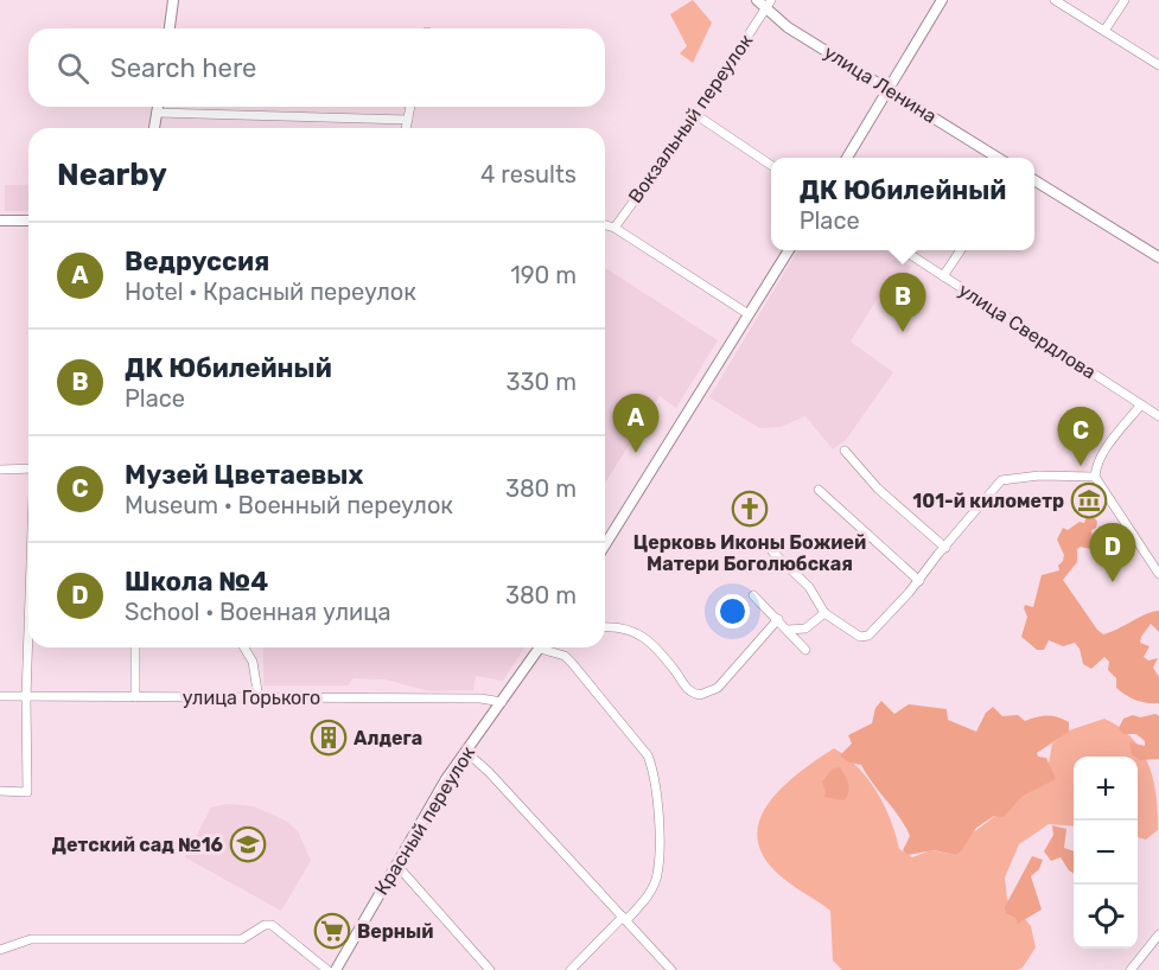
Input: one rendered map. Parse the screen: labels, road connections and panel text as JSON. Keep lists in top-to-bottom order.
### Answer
{
  "streets": {
    "main road": ["улица Ленина", "Красный переулок"],
    "street": ["Вокзальный переулок", "улица Свердлова", "улица Горького"]
  },
  "crossings": [
    ["улица Ленина", "Вокзальный переулок"],
    ["улица Горького", "Красный переулок"]
  ],
  "places": {
    "museum": ["101-й километр"],
    "church": ["Церковь Иконы Божией Матери Боголюбская"],
    "building": ["Алдега"],
    "school or university": ["Детский сад №16"],
    "supermarket": ["Верный"]
  },
  "page": {
    "search": "Search here",
    "heading": ["Nearby", "4 results"],
    "popup": ["ДК Юбилейный", "Place"],
    "list": [
      {
        "mark": "A",
        "name": "Ведруссия",
        "note": "Hotel · Красный переулок",
        "value": "190 m"
      },
      {
        "mark": "B",
        "name": "ДК Юбилейный",
        "note": "Place",
        "value": "330 m"
      },
      {
        "mark": "C",
        "name": "Музей Цветаевых",
        "note": "Museum · Военный переулок",
        "value": "380 m"
      },
      {
        "mark": "D",
        "name": "Школа №4",
        "note": "School · Военная улица",
        "value": "380 m"
      }
    ],
    "pins": [
      "B",
      "A",
      "C",
      "D"
    ],
    "map_buttons": ["+", "−"]
  }
}
